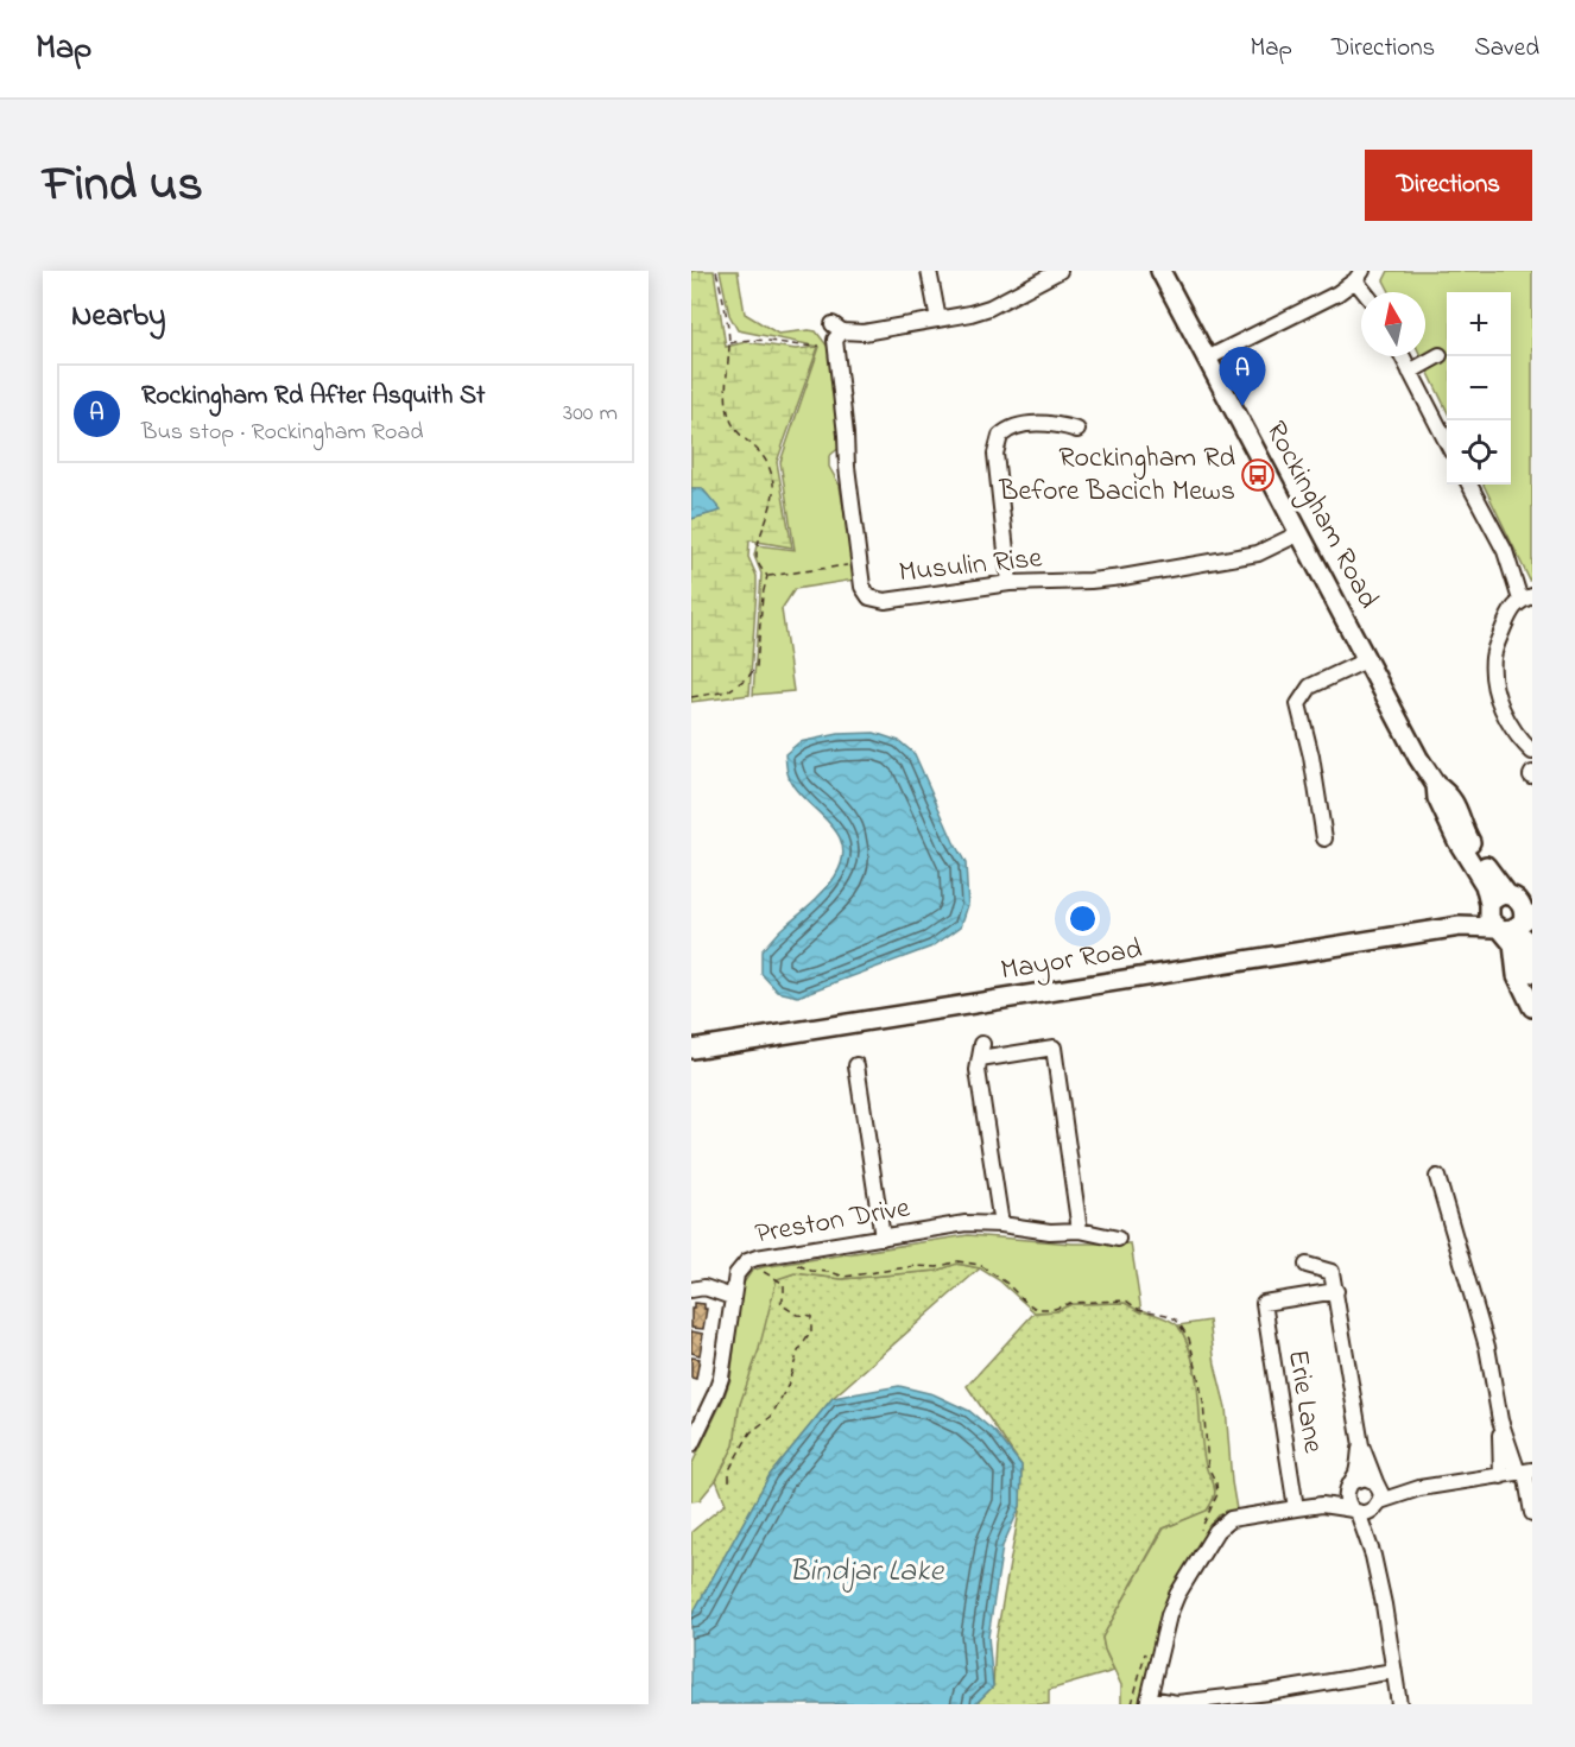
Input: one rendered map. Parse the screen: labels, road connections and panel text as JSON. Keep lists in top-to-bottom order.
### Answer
{
  "streets": {
    "main road": ["Rockingham Road", "Mayor Road"],
    "street": ["Musulin Rise", "Preston Drive", "Erie Lane"]
  },
  "crossings": [
    ["Rockingham Road", "Musulin Rise"],
    ["Rockingham Road", "Mayor Road"]
  ],
  "water": ["Bindjar Lake"],
  "places": {
    "bus stop": ["Rockingham Rd Before Bacich Mews"]
  },
  "north": "top",
  "page": {
    "header": "Map",
    "nav": ["Map", "Directions", "Saved"],
    "title": "Find us",
    "buttons": "Directions",
    "heading": "Nearby",
    "map_buttons": ["+", "−"],
    "pins": "A",
    "list": [
      {
        "mark": "A",
        "name": "Rockingham Rd After Asquith St",
        "note": "Bus stop · Rockingham Road",
        "value": "300 m"
      }
    ]
  }
}
